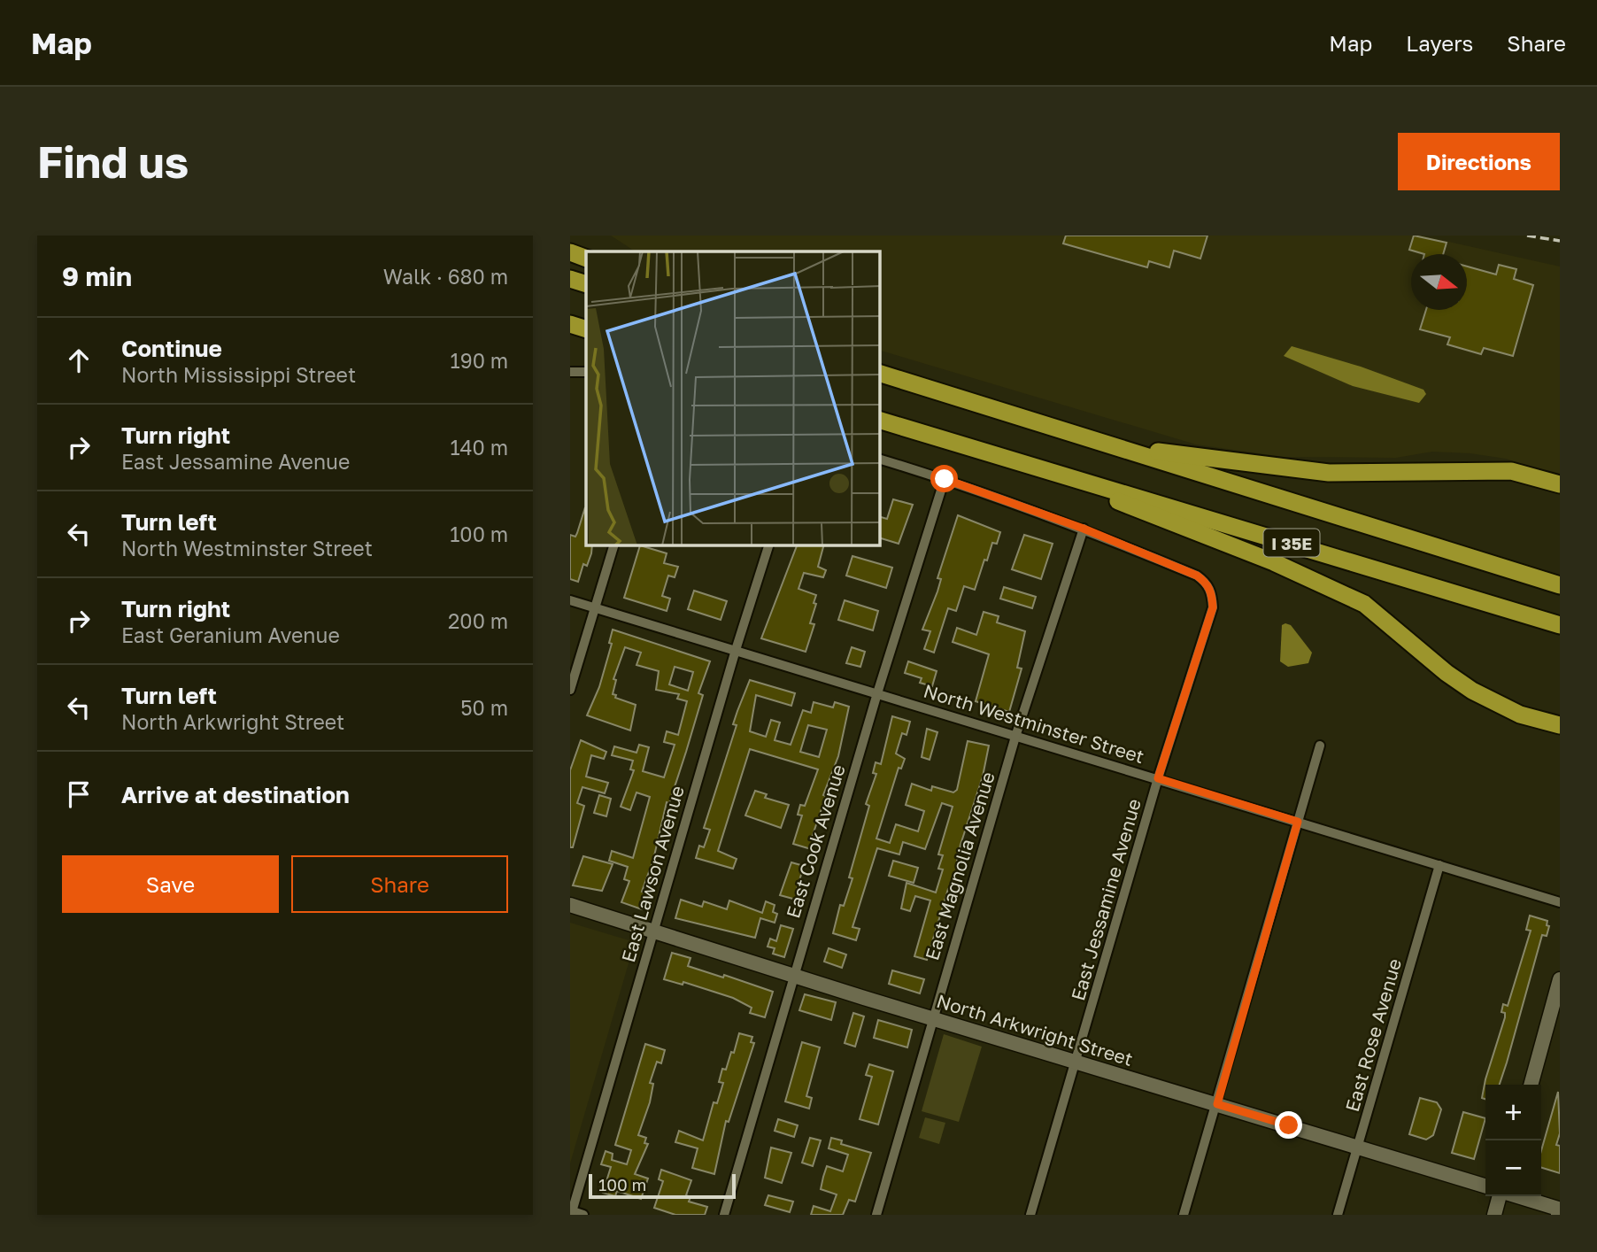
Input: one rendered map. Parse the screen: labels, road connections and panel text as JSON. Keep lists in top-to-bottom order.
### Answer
{
  "streets": {
    "highway": ["I 35E"],
    "street": [
      "North Westminster Street",
      "East Cook Avenue",
      "East Magnolia Avenue",
      "East Lawson Avenue",
      "East Jessamine Avenue",
      "North Arkwright Street",
      "East Rose Avenue"
    ]
  },
  "crossings": [
    ["North Westminster Street", "East Cook Avenue"],
    ["North Westminster Street", "East Magnolia Avenue"],
    ["North Westminster Street", "East Lawson Avenue"],
    ["North Westminster Street", "East Jessamine Avenue"],
    ["North Westminster Street", "East Rose Avenue"],
    ["East Cook Avenue", "North Arkwright Street"],
    ["East Magnolia Avenue", "East Jessamine Avenue"],
    ["East Magnolia Avenue", "North Arkwright Street"],
    ["East Lawson Avenue", "North Arkwright Street"],
    ["East Jessamine Avenue", "North Arkwright Street"],
    ["North Arkwright Street", "East Rose Avenue"]
  ],
  "scale_bar": "100 m",
  "north": "right",
  "page": {
    "header": "Map",
    "nav": ["Map", "Layers", "Share"],
    "buttons": [
      "Directions",
      ["Save", "Share"]
    ],
    "title": "Find us",
    "heading": ["9 min", "Walk · 680 m"],
    "list": [
      ["Continue", "North Mississippi Street", "190 m"],
      ["Turn right", "East Jessamine Avenue", "140 m"],
      ["Turn left", "North Westminster Street", "100 m"],
      ["Turn right", "East Geranium Avenue", "200 m"],
      ["Turn left", "North Arkwright Street", "50 m"],
      "Arrive at destination"
    ],
    "map_buttons": ["+", "−"],
    "scale": "100 m"
  }
}
